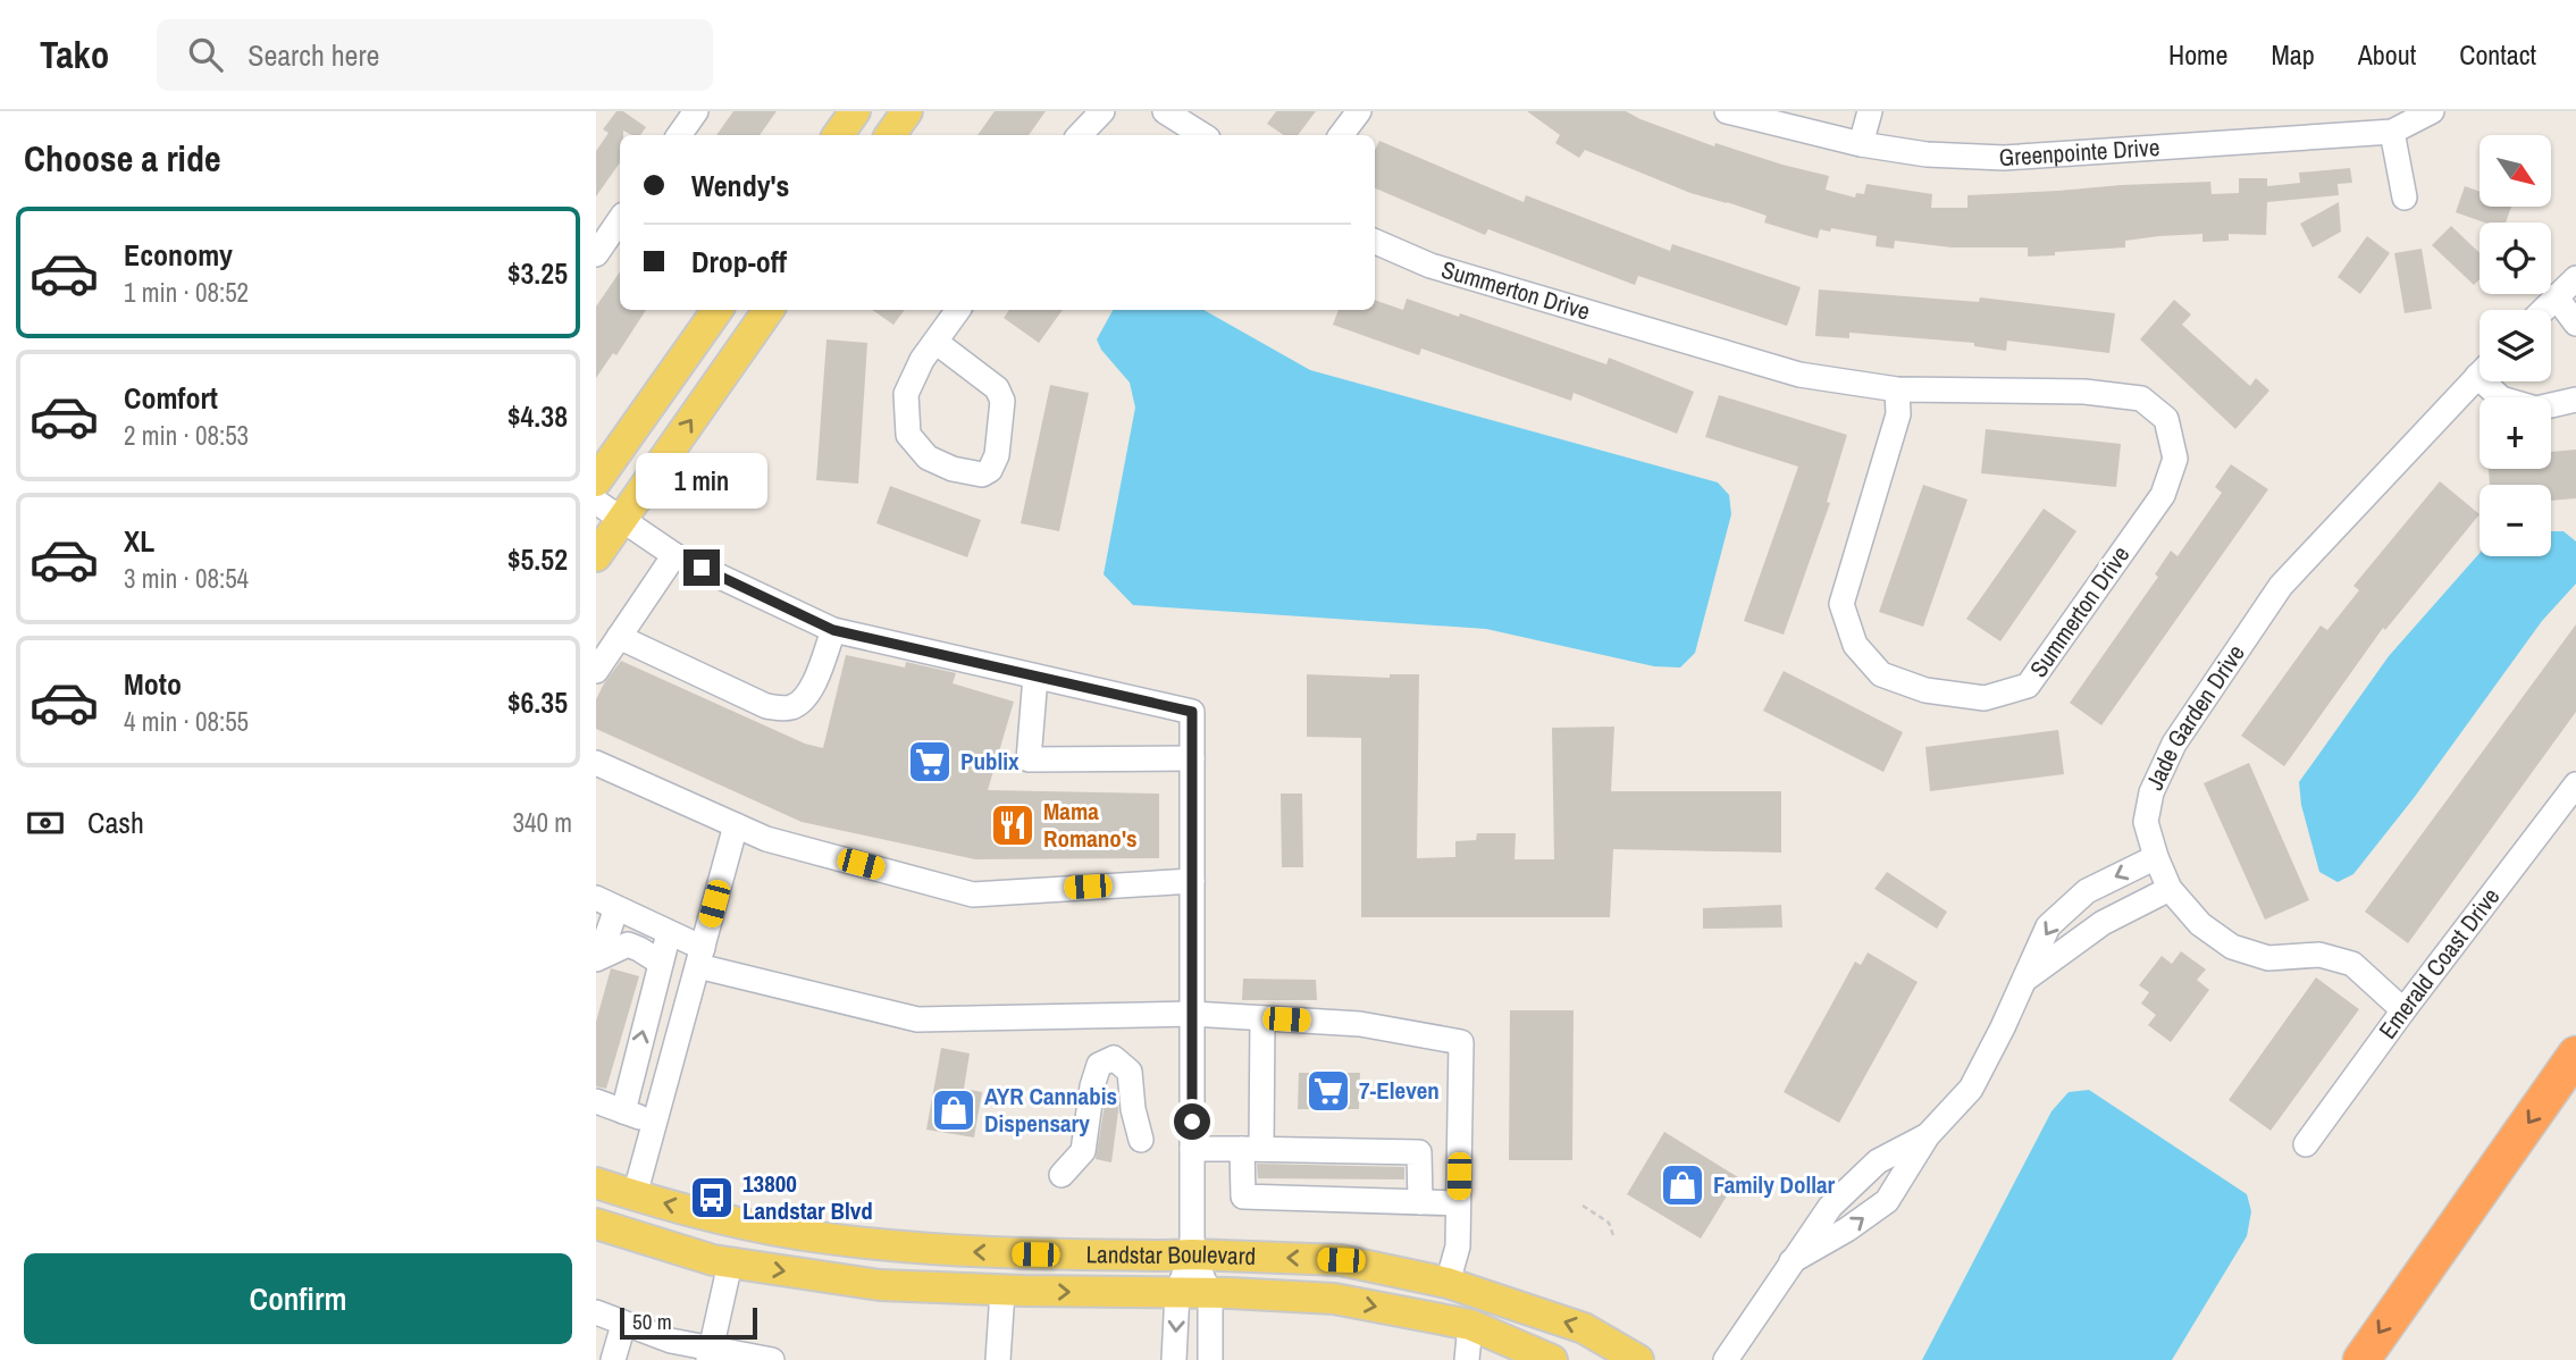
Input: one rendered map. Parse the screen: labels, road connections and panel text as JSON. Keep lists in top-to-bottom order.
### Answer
{
  "streets": {
    "main road": ["Landstar Boulevard"],
    "street": [
      "Greenpointe Drive",
      "Summerton Drive",
      "Jade Garden Drive",
      "Emerald Coast Drive"
    ]
  },
  "crossings": [
    ["Jade Garden Drive", "Emerald Coast Drive"]
  ],
  "places": {
    "supermarket": ["Publix", "7-Eleven"],
    "restaurant": ["Mama Romano's"],
    "shop": ["AYR Cannabis Dispensary", "Family Dollar"],
    "bus stop": ["13800 Landstar Blvd"]
  },
  "scale_bar": "50 m",
  "north": "bottom right",
  "page": {
    "header": "Tako",
    "search": "Search here",
    "nav": [
      "Home",
      "Map",
      "About",
      "Contact"
    ],
    "heading": "Choose a ride",
    "map_buttons": ["+", "−"],
    "banner": ["Wendy's", "Drop-off"],
    "list": [
      {
        "name": "Economy",
        "note": "1 min · 08:52",
        "value": "$3.25"
      },
      {
        "name": "Comfort",
        "note": "2 min · 08:53",
        "value": "$4.38"
      },
      {
        "name": "XL",
        "note": "3 min · 08:54",
        "value": "$5.52"
      },
      {
        "name": "Moto",
        "note": "4 min · 08:55",
        "value": "$6.35"
      }
    ],
    "bubble": "1 min",
    "pay": ["Cash", "340 m"],
    "buttons": "Confirm",
    "scale": "50 m"
  }
}
